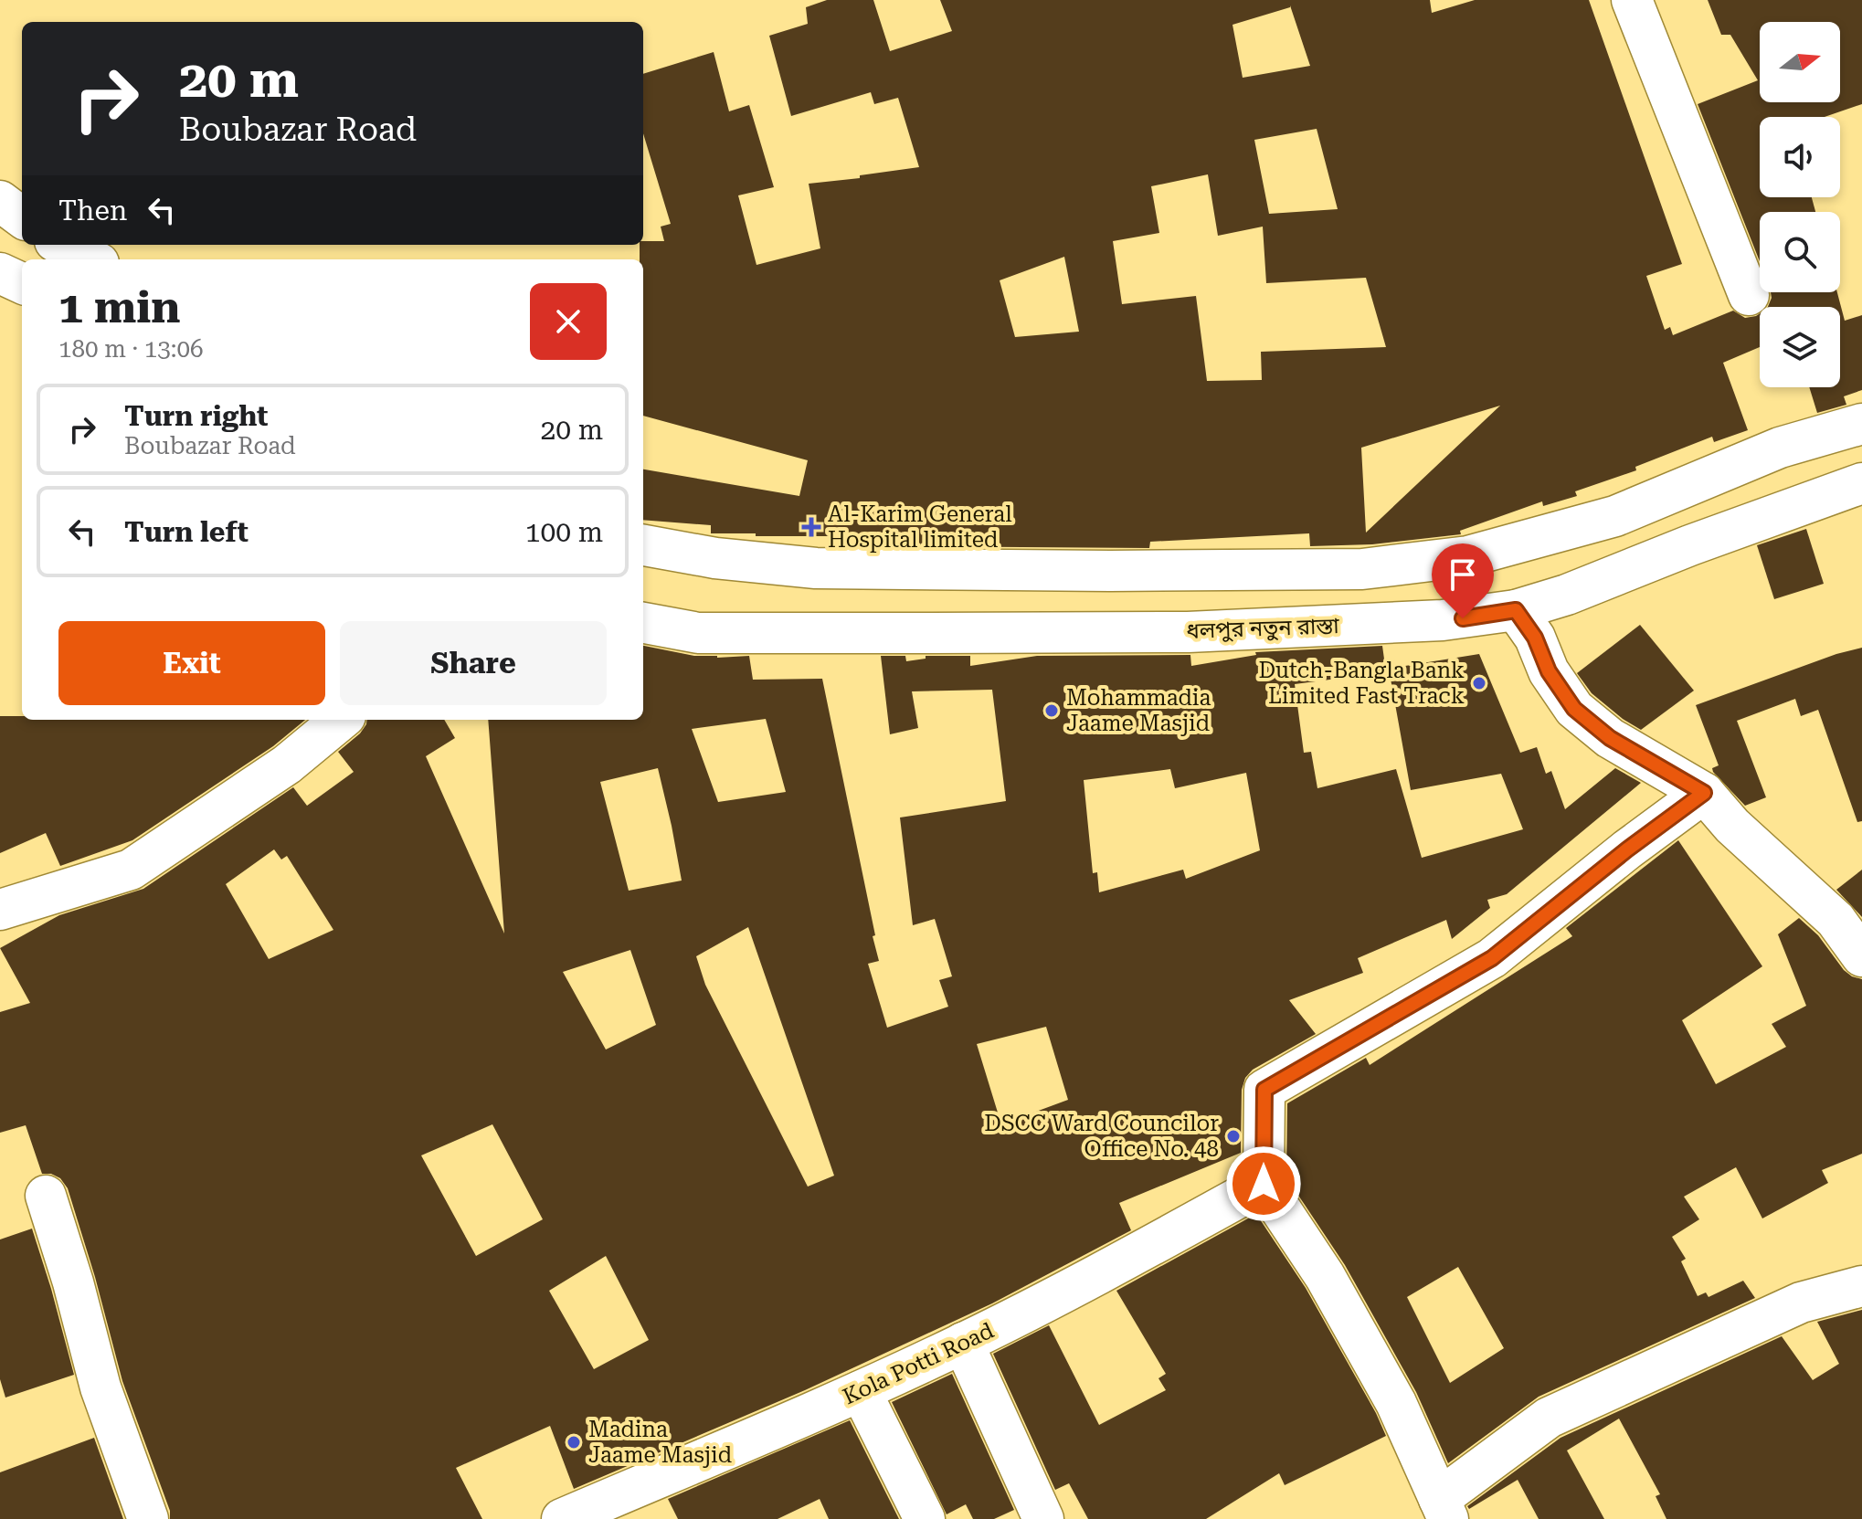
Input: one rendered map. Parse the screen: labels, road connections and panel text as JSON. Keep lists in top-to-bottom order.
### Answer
{
  "streets": {
    "street": ["ধলপুর নতুন রাস্তা", "Kola Potti Road"]
  },
  "places": {
    "health": ["Al-Karim General Hospital limited"],
    "other": [
      "Dutch-Bangla Bank Limited Fast Track",
      "Mohammadia Jaame Masjid",
      "DSCC Ward Councilor Office No. 48",
      "Madina Jaame Masjid"
    ]
  },
  "north": "right",
  "page": {
    "turn": ["20 m", "Boubazar Road"],
    "then": "Then",
    "heading": ["1 min", "180 m · 13:06"],
    "list": [
      {
        "name": "Turn right",
        "note": "Boubazar Road",
        "value": "20 m"
      },
      {
        "name": "Turn left",
        "value": "100 m"
      }
    ],
    "buttons": ["Exit", "Share"]
  }
}
